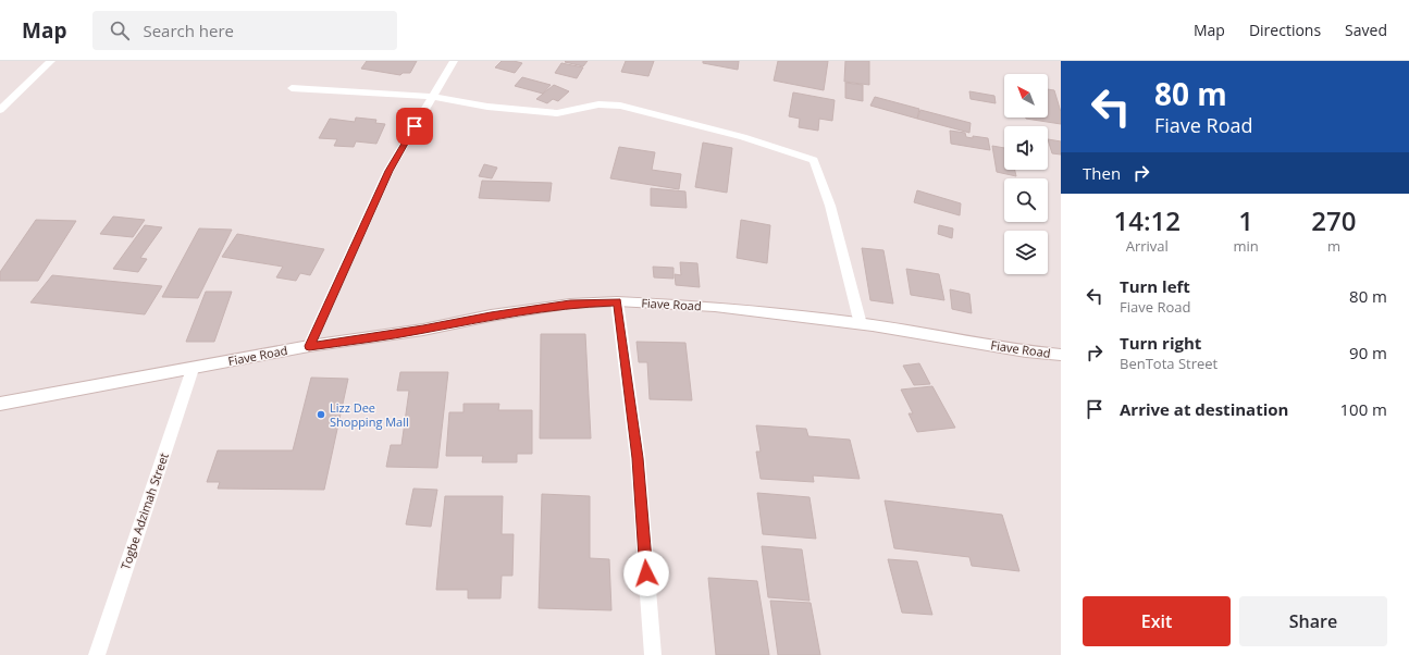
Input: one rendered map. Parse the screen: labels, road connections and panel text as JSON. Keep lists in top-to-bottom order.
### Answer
{
  "streets": {
    "street": ["Fiave Road", "Togbe Adzimah Street"]
  },
  "crossings": [
    ["Fiave Road", "Togbe Adzimah Street"]
  ],
  "places": ["Lizz Dee Shopping Mall"],
  "north": "top left",
  "page": {
    "header": "Map",
    "search": "Search here",
    "nav": ["Map", "Directions", "Saved"],
    "turn": ["80 m", "Fiave Road"],
    "then": "Then",
    "eta": [
      "14:12",
      "Arrival",
      "1",
      "min",
      "270",
      "m"
    ],
    "list": [
      {
        "name": "Turn left",
        "note": "Fiave Road",
        "value": "80 m"
      },
      {
        "name": "Turn right",
        "note": "BenTota Street",
        "value": "90 m"
      },
      {
        "name": "Arrive at destination",
        "value": "100 m"
      }
    ],
    "buttons": ["Exit", "Share"]
  }
}
